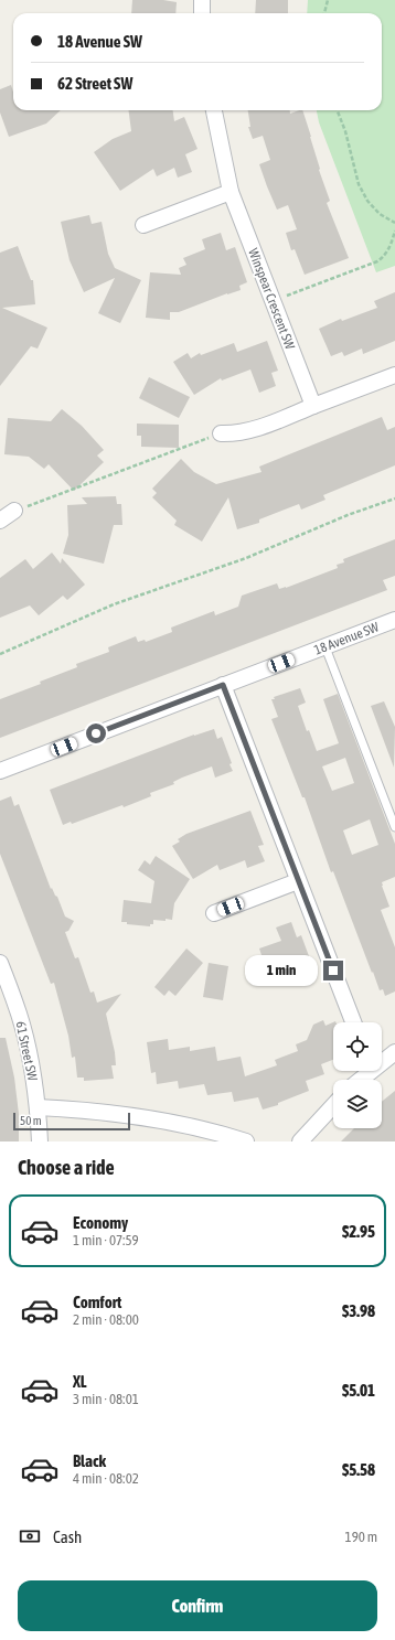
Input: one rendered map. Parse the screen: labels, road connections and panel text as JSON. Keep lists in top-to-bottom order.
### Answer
{
  "streets": {
    "street": ["Winspear Crescent SW", "18 Avenue SW", "61 Street SW"]
  },
  "scale_bar": "50 m",
  "page": {
    "banner": ["18 Avenue SW", "62 Street SW"],
    "bubble": "1 min",
    "scale": "50 m",
    "heading": "Choose a ride",
    "list": [
      {
        "name": "Economy",
        "note": "1 min · 07:59",
        "value": "$2.95"
      },
      {
        "name": "Comfort",
        "note": "2 min · 08:00",
        "value": "$3.98"
      },
      {
        "name": "XL",
        "note": "3 min · 08:01",
        "value": "$5.01"
      },
      {
        "name": "Black",
        "note": "4 min · 08:02",
        "value": "$5.58"
      }
    ],
    "pay": ["Cash", "190 m"],
    "buttons": "Confirm"
  }
}
